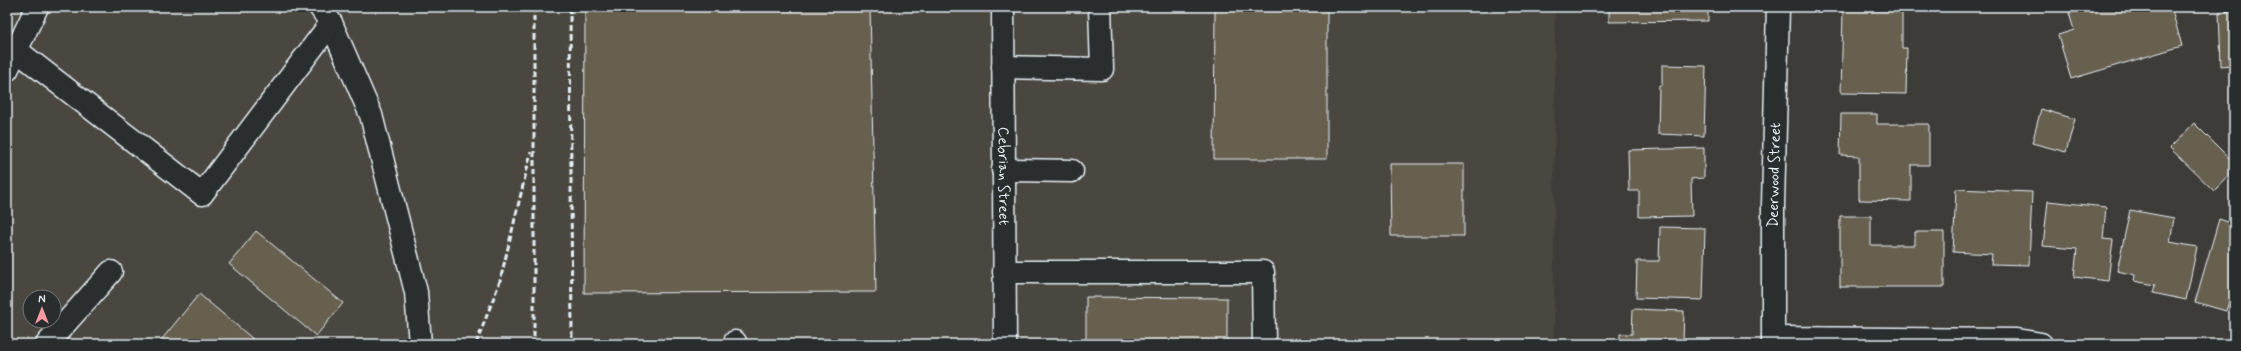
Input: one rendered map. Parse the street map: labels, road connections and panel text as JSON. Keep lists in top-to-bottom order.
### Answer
{
  "streets": {
    "street": ["Deerwood Street", "Cebrian Street"]
  },
  "north": "top"
}
